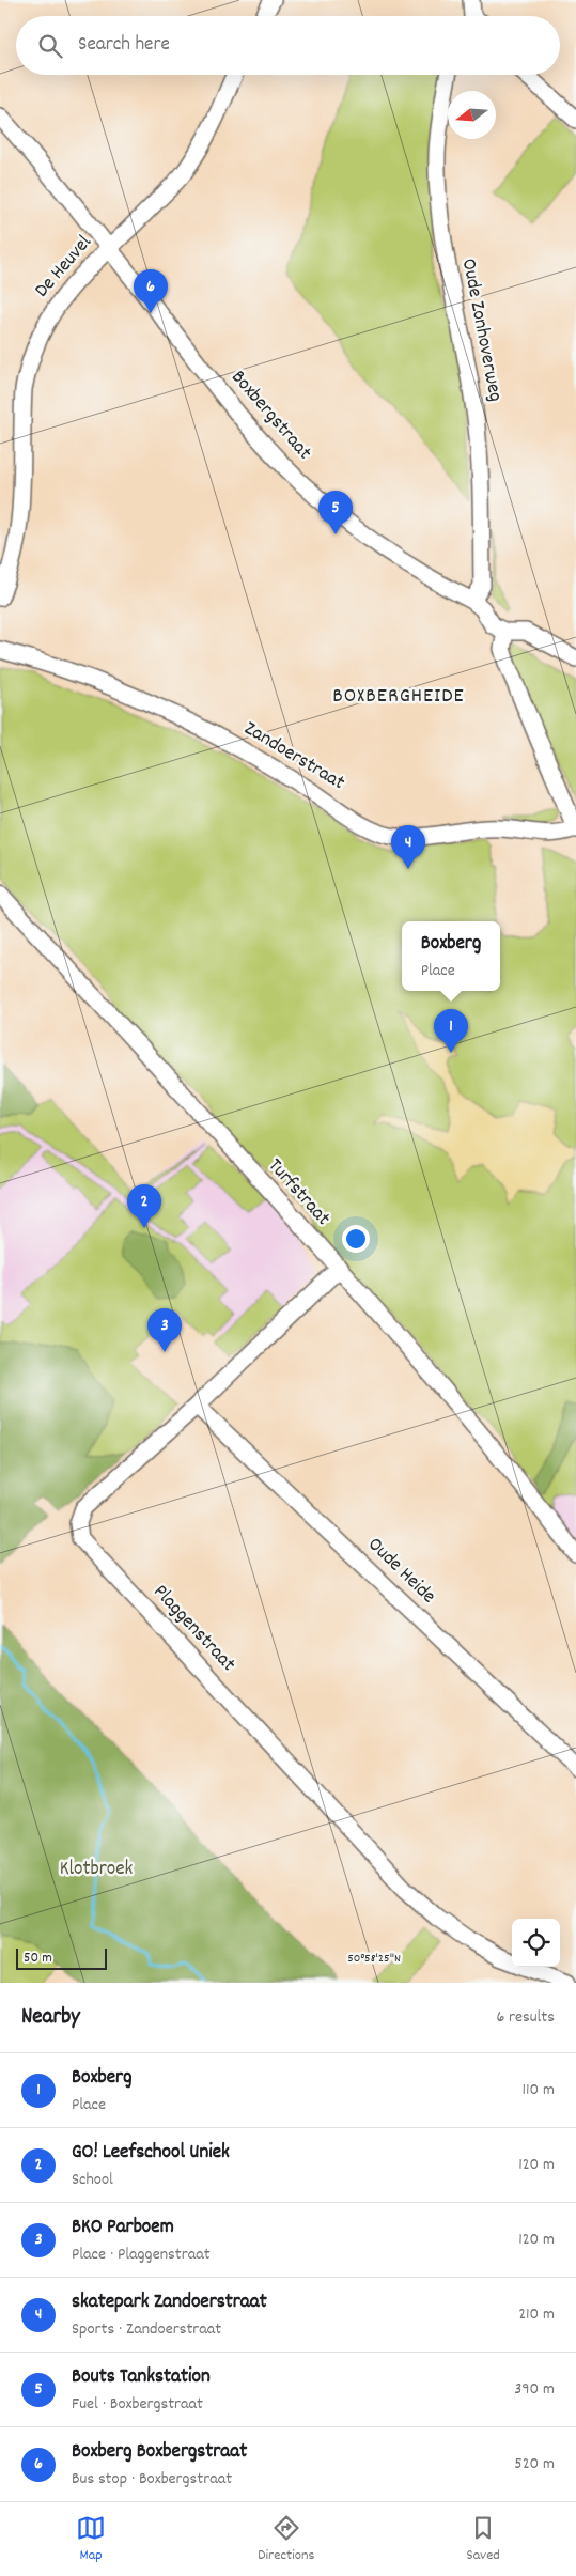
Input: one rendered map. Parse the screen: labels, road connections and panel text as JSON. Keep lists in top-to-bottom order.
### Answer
{
  "streets": {
    "street": [
      "De Heuvel",
      "Oude Zonhoverweg",
      "Boxbergstraat",
      "Zandoerstraat",
      "Turfstraat",
      "Oude Heide",
      "Plaggenstraat"
    ]
  },
  "crossings": [
    ["De Heuvel", "Boxbergstraat"],
    ["Oude Zonhoverweg", "Boxbergstraat"],
    ["Turfstraat", "Plaggenstraat"],
    ["Oude Heide", "Plaggenstraat"]
  ],
  "districts": ["BOXBERGHEIDE"],
  "parks": ["Klotbroek"],
  "scale_bar": "50 m",
  "north": "left",
  "page": {
    "search": "Search here",
    "pins": [
      "6",
      "5",
      "4",
      "1",
      "2",
      "3"
    ],
    "popup": ["Boxberg", "Place"],
    "scale": "50 m",
    "heading": ["Nearby", "6 results"],
    "list": [
      {
        "mark": "1",
        "name": "Boxberg",
        "note": "Place",
        "value": "110 m"
      },
      {
        "mark": "2",
        "name": "GO! Leefschool Uniek",
        "note": "School",
        "value": "120 m"
      },
      {
        "mark": "3",
        "name": "BKO Parboem",
        "note": "Place · Plaggenstraat",
        "value": "120 m"
      },
      {
        "mark": "4",
        "name": "skatepark Zandoerstraat",
        "note": "Sports · Zandoerstraat",
        "value": "210 m"
      },
      {
        "mark": "5",
        "name": "Bouts Tankstation",
        "note": "Fuel · Boxbergstraat",
        "value": "390 m"
      },
      {
        "mark": "6",
        "name": "Boxberg Boxbergstraat",
        "note": "Bus stop · Boxbergstraat",
        "value": "520 m"
      }
    ],
    "nav": ["Map", "Directions", "Saved"]
  },
  "coordinates": ["50°58'25\"N"]
}
